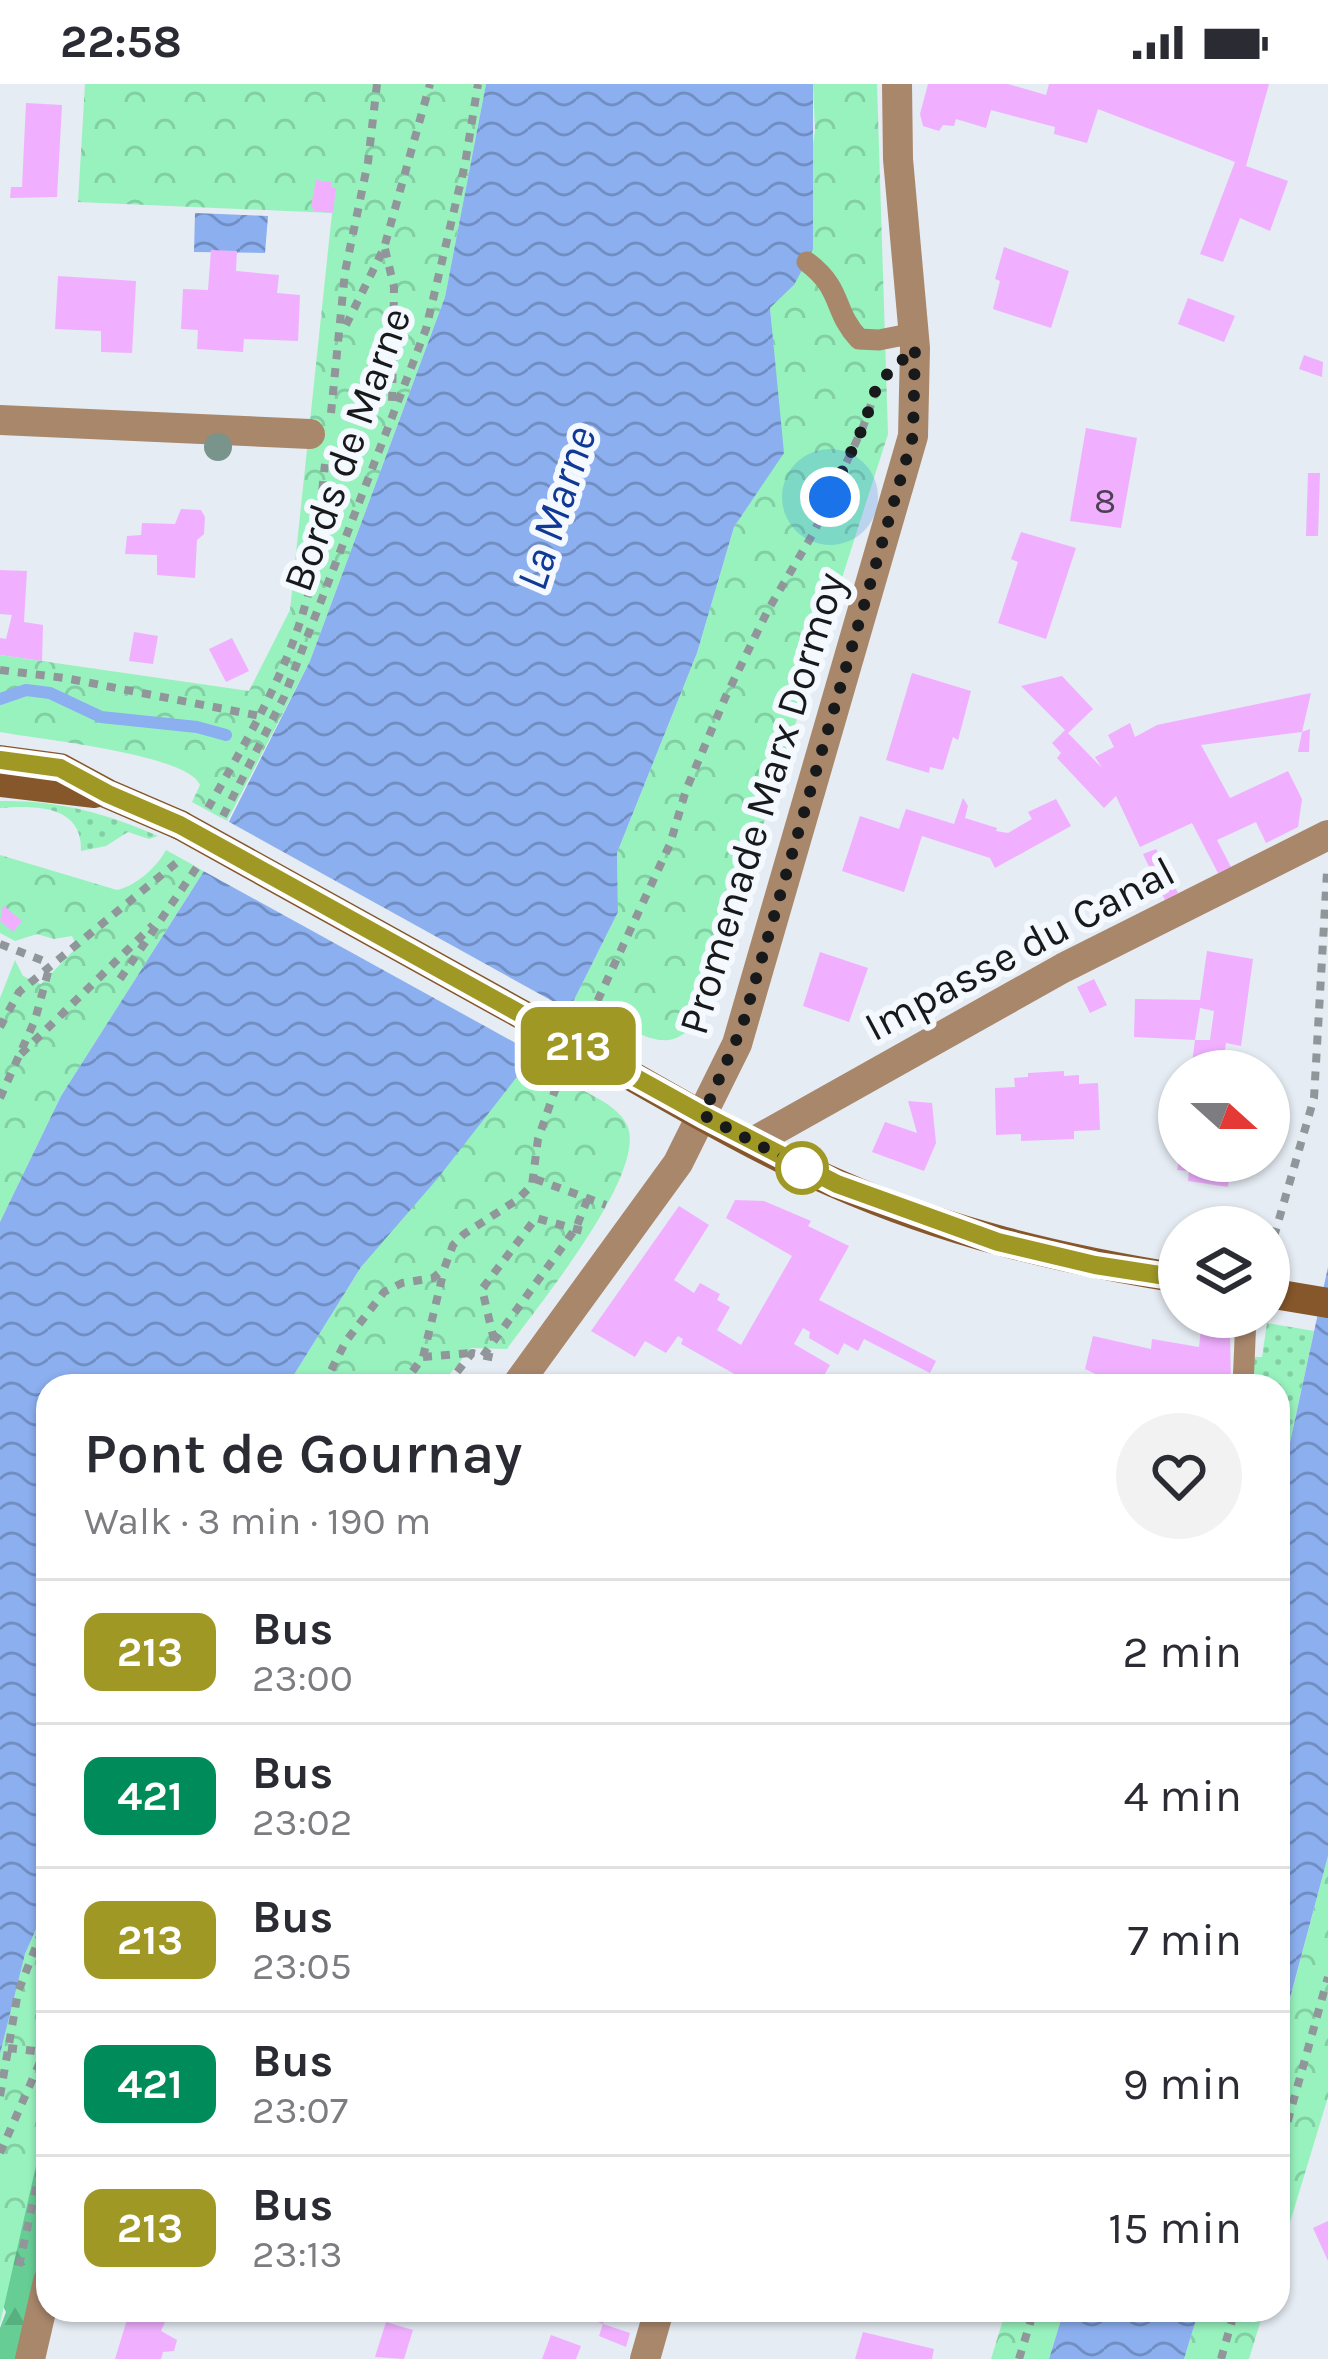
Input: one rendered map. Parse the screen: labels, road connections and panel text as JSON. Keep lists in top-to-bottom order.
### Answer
{
  "streets": {
    "street": ["Promenade Marx Dormoy", "Impasse du Canal"],
    "path": ["Bords de Marne"]
  },
  "water": ["La Marne"],
  "lines": ["bus line 213"],
  "house_numbers": ["8"],
  "north": "right",
  "page": {
    "status": "22:58",
    "on_map": "213",
    "heading": ["Pont de Gournay", "Walk · 3 min · 190 m"],
    "list": [
      {
        "mark": "213",
        "name": "Bus",
        "note": "23:00",
        "value": "2 min"
      },
      {
        "mark": "421",
        "name": "Bus",
        "note": "23:02",
        "value": "4 min"
      },
      {
        "mark": "213",
        "name": "Bus",
        "note": "23:05",
        "value": "7 min"
      },
      {
        "mark": "421",
        "name": "Bus",
        "note": "23:07",
        "value": "9 min"
      },
      {
        "mark": "213",
        "name": "Bus",
        "note": "23:13",
        "value": "15 min"
      }
    ]
  }
}
